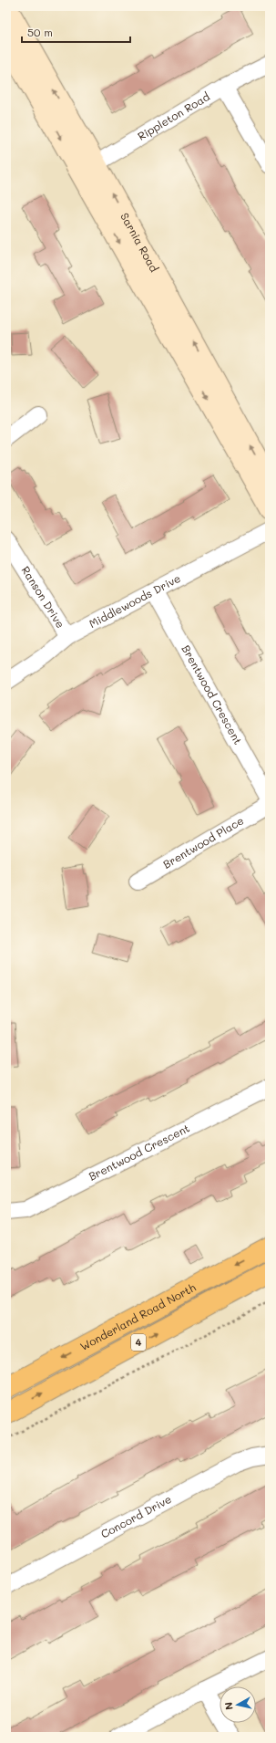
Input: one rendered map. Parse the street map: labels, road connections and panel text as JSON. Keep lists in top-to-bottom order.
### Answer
{
  "streets": {
    "main road": ["Sarnia Road", "Wonderland Road North", "4"],
    "street": [
      "Rippleton Road",
      "Ranson Drive",
      "Middlewoods Drive",
      "Brentwood Crescent",
      "Brentwood Place",
      "Concord Drive"
    ]
  },
  "crossings": [
    ["Rippleton Road", "Sarnia Road"],
    ["Ranson Drive", "Middlewoods Drive"],
    ["Middlewoods Drive", "Brentwood Crescent"]
  ],
  "scale_bar": "50 m",
  "north": "left"
}
